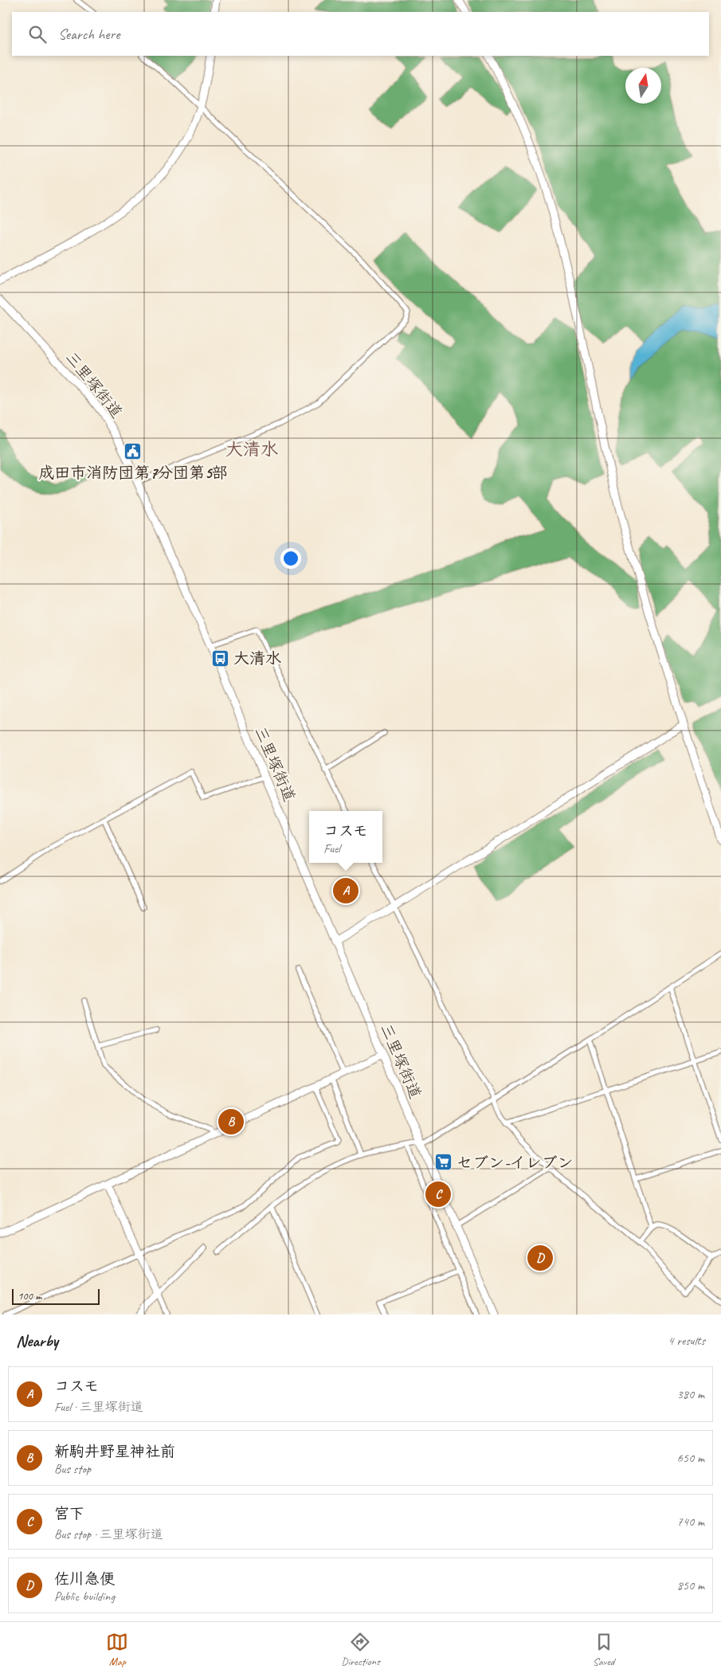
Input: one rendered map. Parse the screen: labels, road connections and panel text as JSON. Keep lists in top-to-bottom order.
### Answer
{
  "streets": {
    "street": ["三里塚街道"]
  },
  "districts": ["大清水"],
  "places": {
    "public building": ["成田市消防団第7分団第5部"],
    "bus stop": ["大清水"],
    "supermarket": ["セブン-イレブン"]
  },
  "scale_bar": "100 m",
  "north": "top",
  "page": {
    "search": "Search here",
    "popup": ["コスモ", "Fuel"],
    "pins": [
      "A",
      "B",
      "C",
      "D"
    ],
    "scale": "100 m",
    "heading": ["Nearby", "4 results"],
    "list": [
      {
        "mark": "A",
        "name": "コスモ",
        "note": "Fuel · 三里塚街道",
        "value": "380 m"
      },
      {
        "mark": "B",
        "name": "新駒井野星神社前",
        "note": "Bus stop",
        "value": "650 m"
      },
      {
        "mark": "C",
        "name": "宮下",
        "note": "Bus stop · 三里塚街道",
        "value": "740 m"
      },
      {
        "mark": "D",
        "name": "佐川急便",
        "note": "Public building",
        "value": "850 m"
      }
    ],
    "nav": ["Map", "Directions", "Saved"]
  }
}
